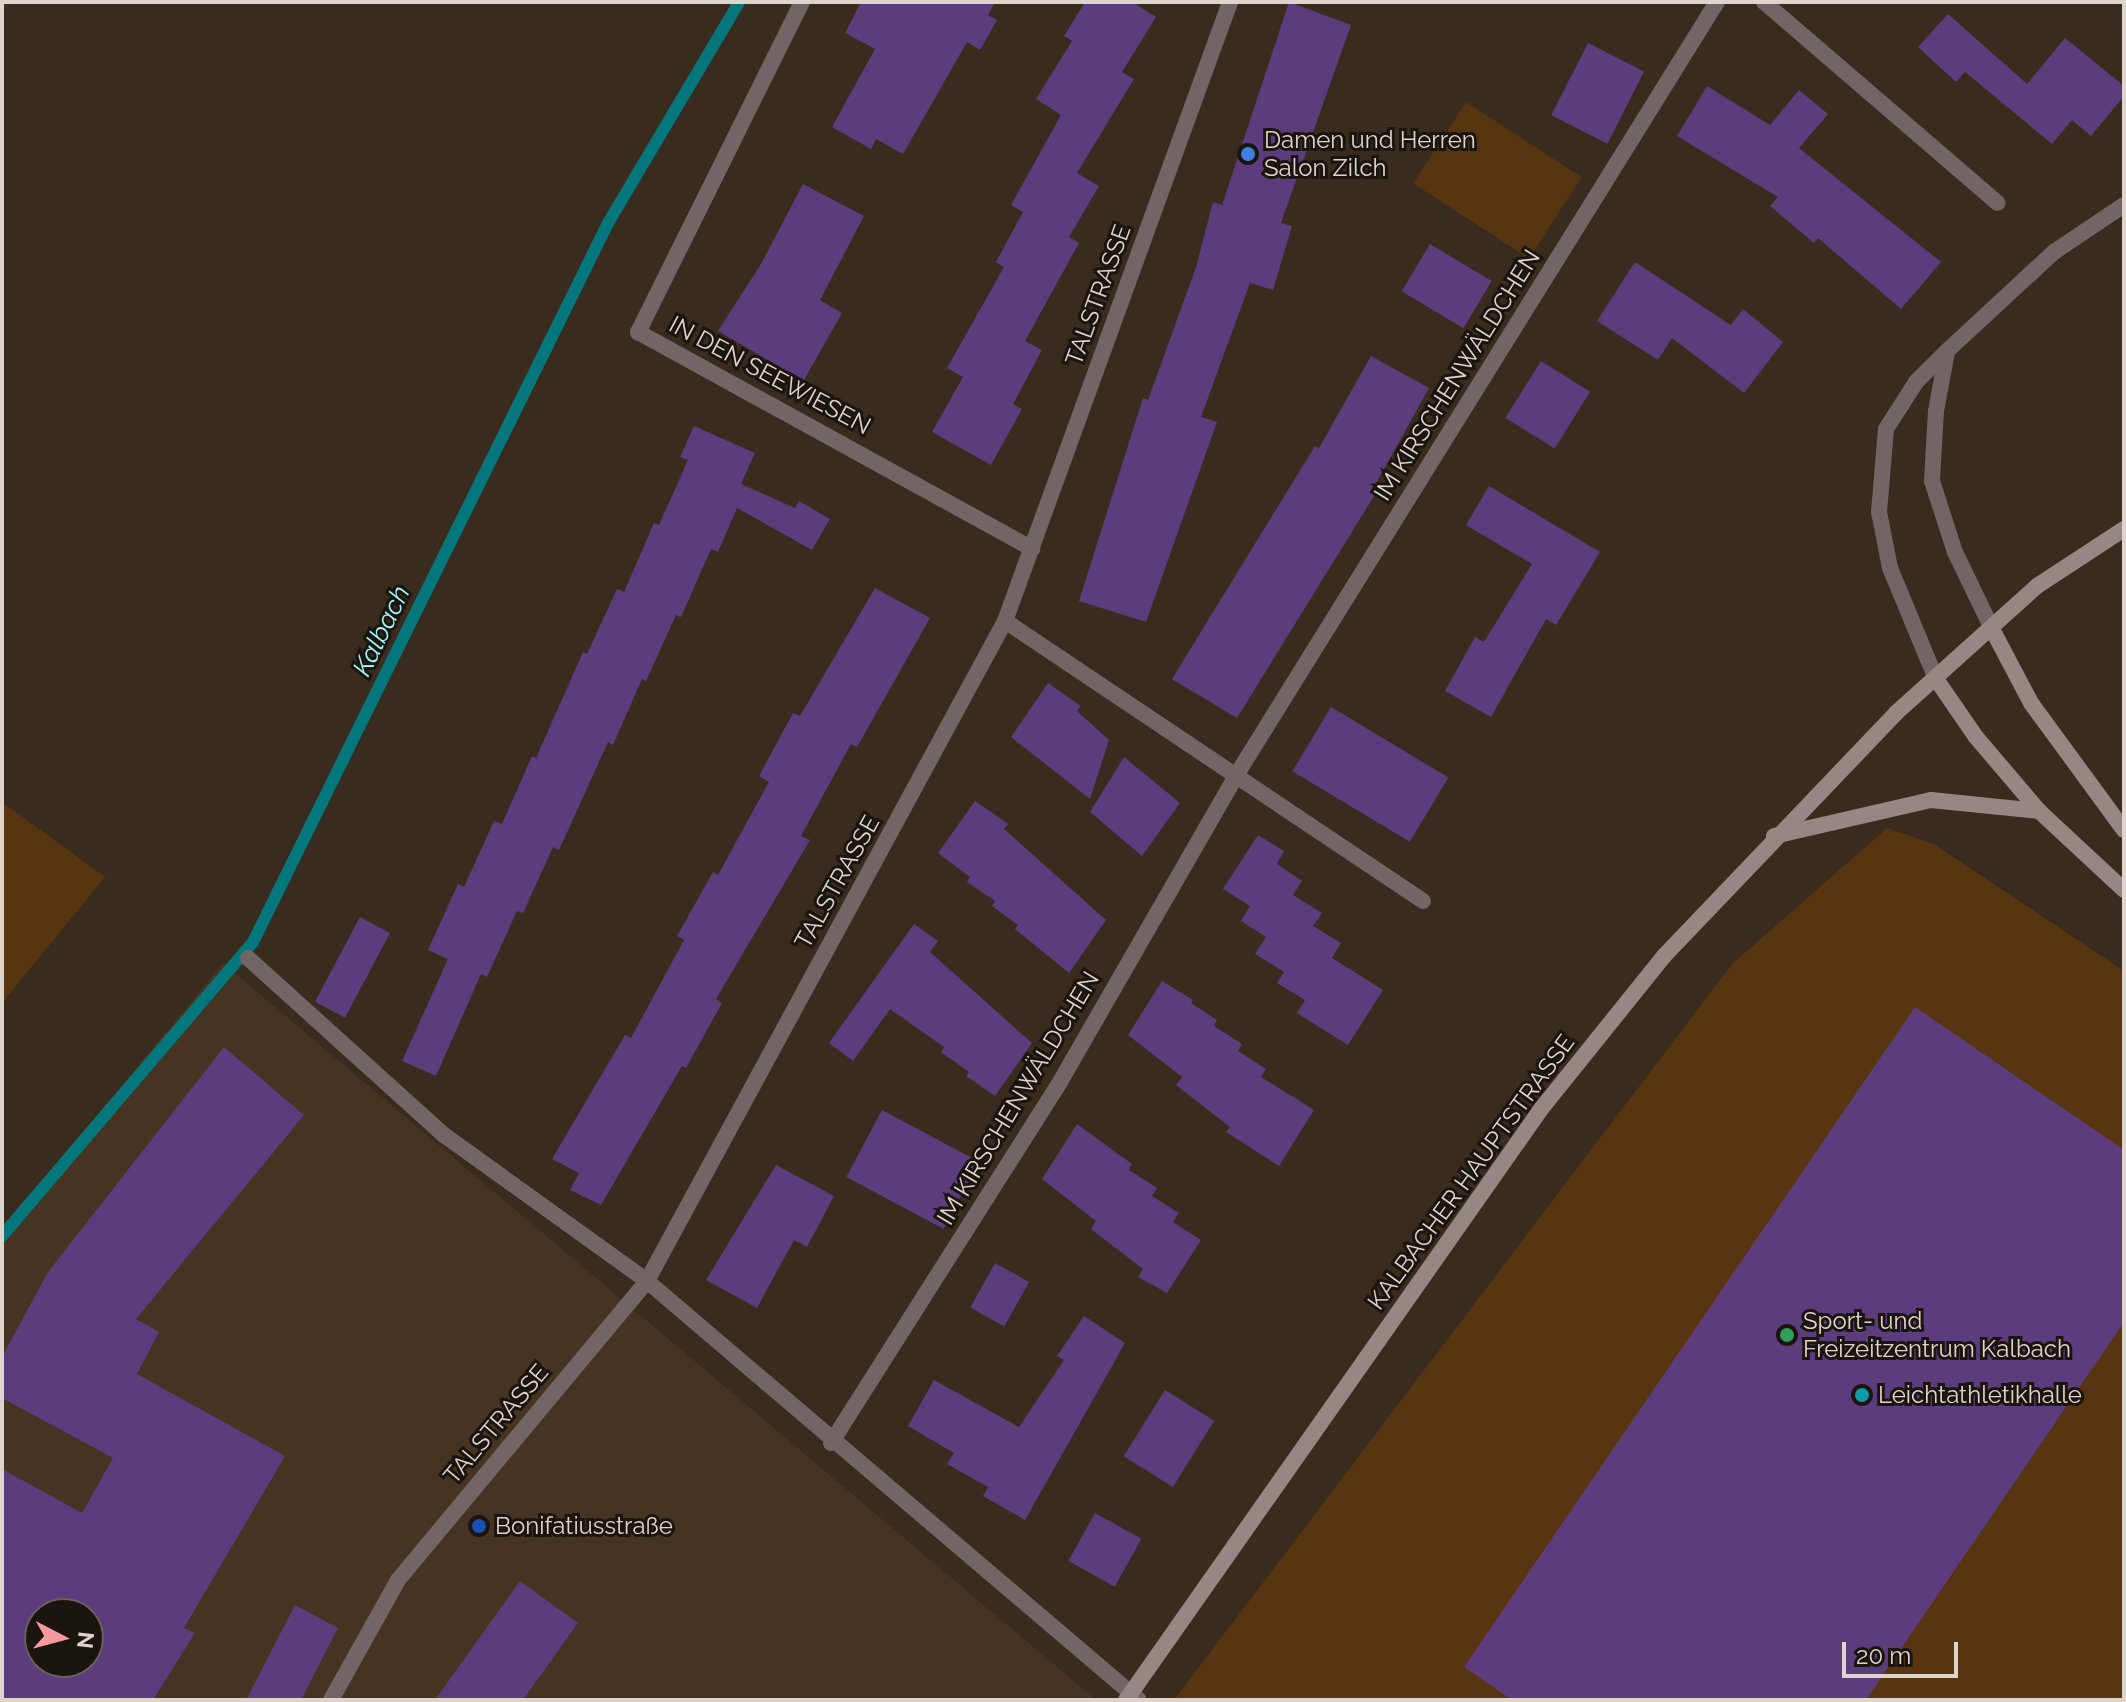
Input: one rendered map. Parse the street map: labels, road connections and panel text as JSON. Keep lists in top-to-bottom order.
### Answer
{
  "streets": {
    "street": [
      "TALSTRASSE",
      "IN DEN SEEWIESEN",
      "IM KIRSCHENWÄLDCHEN",
      "KALBACHER HAUPTSTRASSE"
    ]
  },
  "crossings": [
    ["TALSTRASSE", "IN DEN SEEWIESEN"]
  ],
  "water": ["Kalbach"],
  "places": [
    "Damen und Herren Salon Zilch",
    "Sport- und Freizeitzentrum Kalbach",
    "Leichtathletikhalle",
    "Bonifatiusstraße"
  ],
  "scale_bar": "20 m",
  "north": "right"
}
